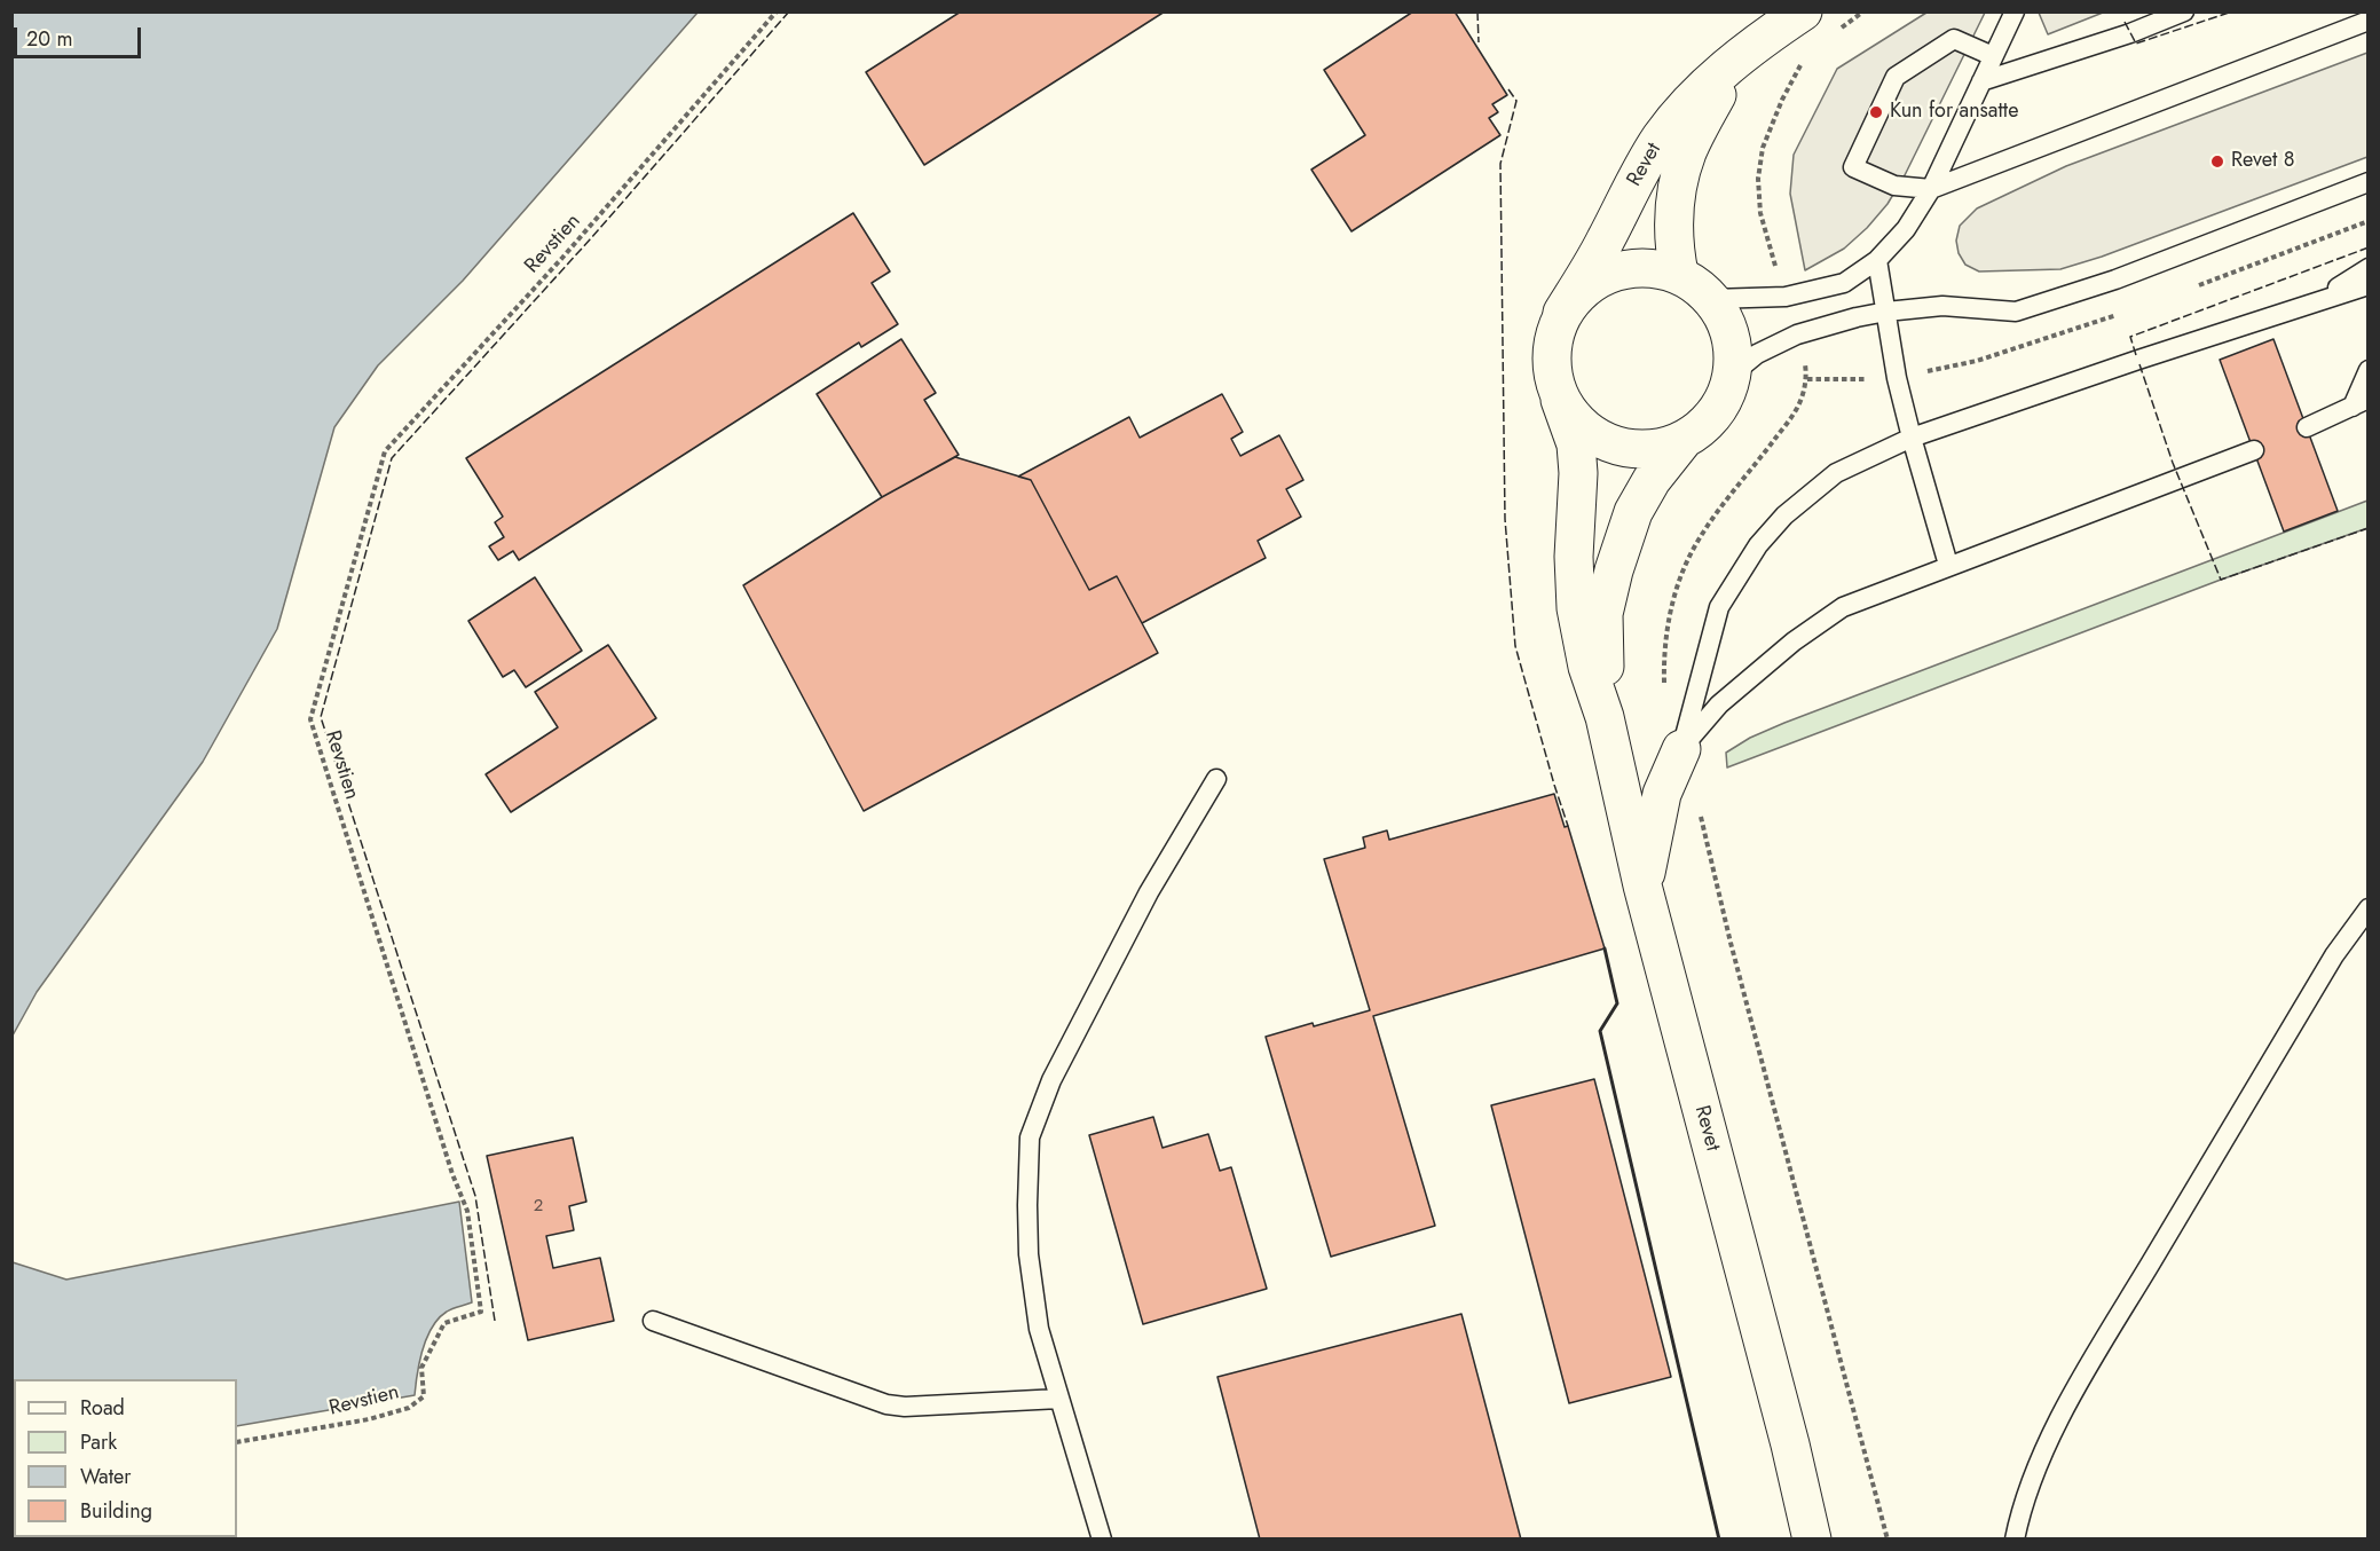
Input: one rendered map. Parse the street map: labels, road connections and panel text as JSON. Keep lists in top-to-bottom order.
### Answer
{
  "streets": {
    "main road": ["Revet"],
    "path": ["Revstien"]
  },
  "places": ["Kun for ansatte", "Revet 8"],
  "house_numbers": ["2"],
  "legend": [
    "Road",
    "Park",
    "Water",
    "Building"
  ],
  "scale_bar": "20 m"
}
